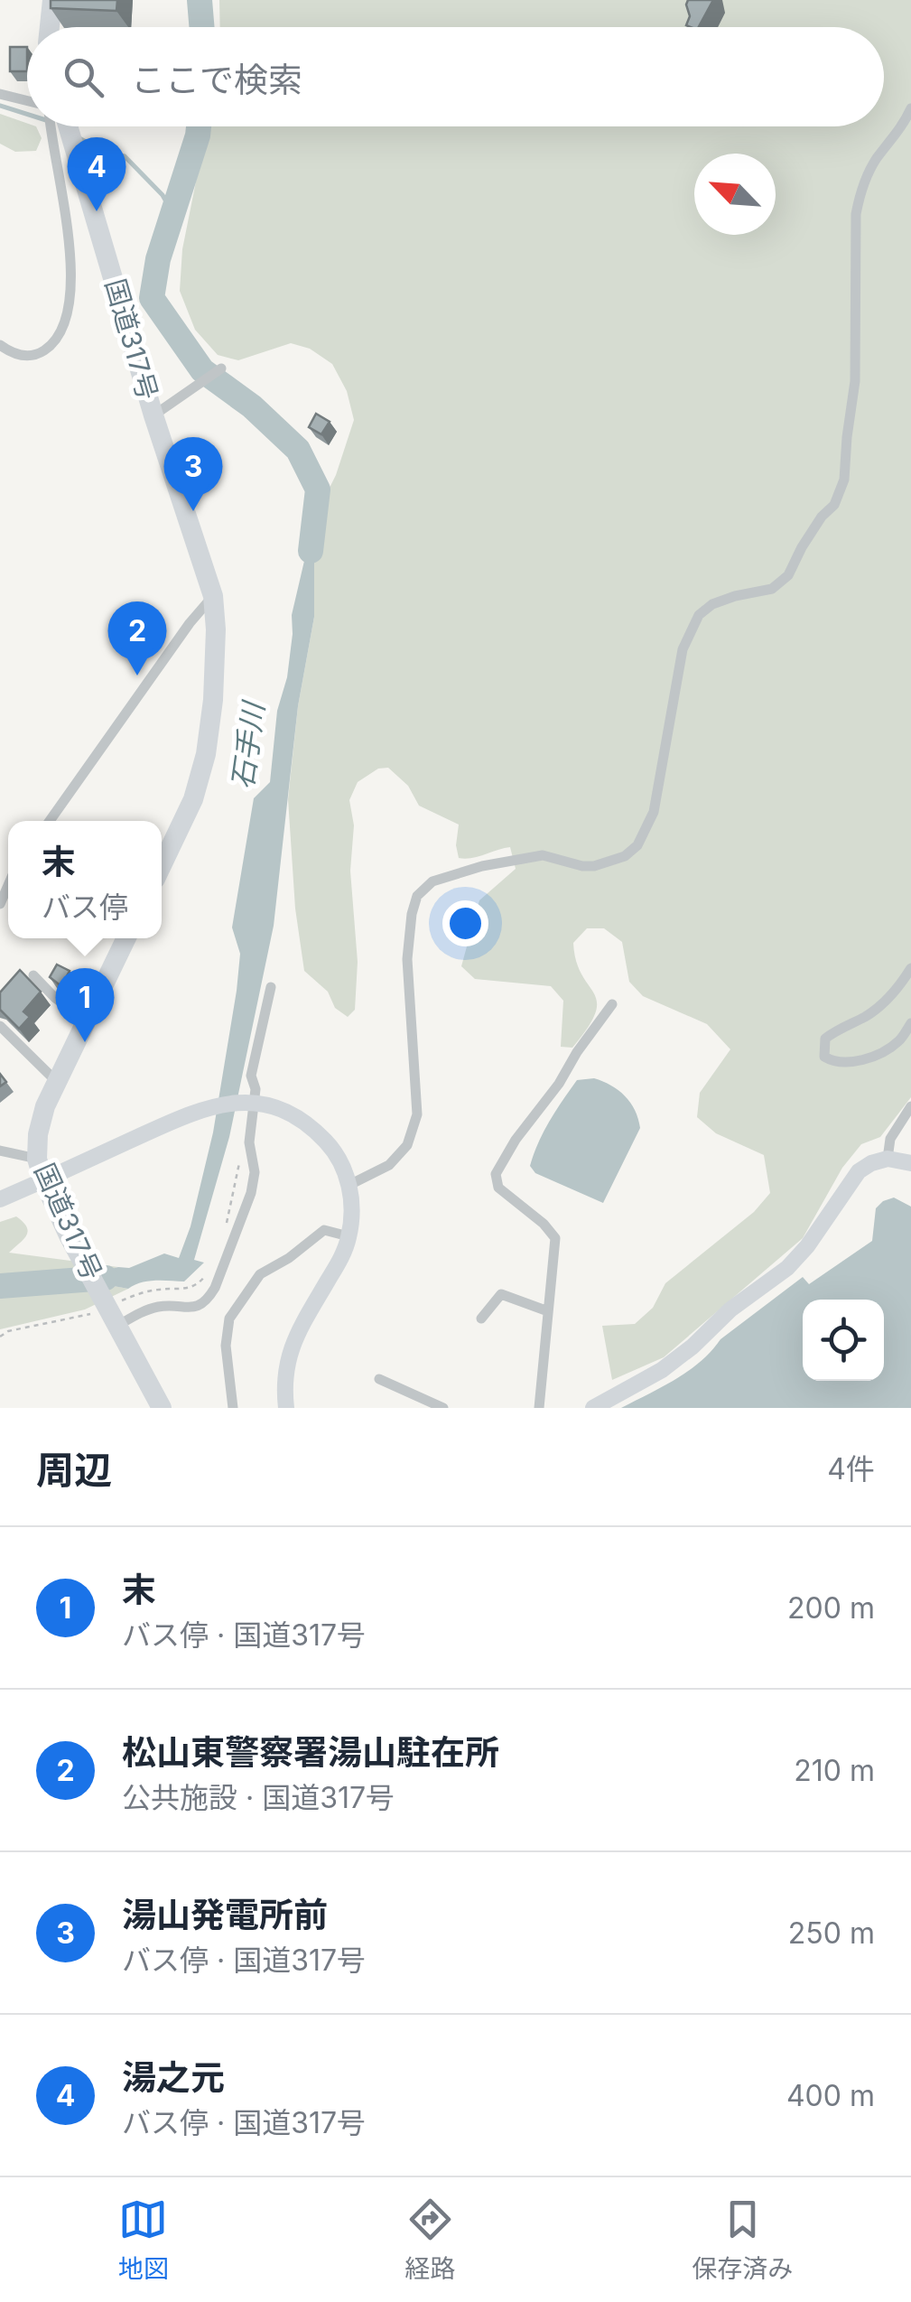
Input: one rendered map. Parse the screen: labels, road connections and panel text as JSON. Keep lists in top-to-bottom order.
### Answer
{
  "streets": {
    "highway": ["国道317号"]
  },
  "water": ["石手川"],
  "north": "top left",
  "page": {
    "search": "ここで検索",
    "pins": [
      "4",
      "3",
      "2",
      "1"
    ],
    "popup": ["末", "バス停"],
    "heading": ["周辺", "4件"],
    "list": [
      {
        "mark": "1",
        "name": "末",
        "note": "バス停 · 国道317号",
        "value": "200 m"
      },
      {
        "mark": "2",
        "name": "松山東警察署湯山駐在所",
        "note": "公共施設 · 国道317号",
        "value": "210 m"
      },
      {
        "mark": "3",
        "name": "湯山発電所前",
        "note": "バス停 · 国道317号",
        "value": "250 m"
      },
      {
        "mark": "4",
        "name": "湯之元",
        "note": "バス停 · 国道317号",
        "value": "400 m"
      }
    ],
    "nav": ["地図", "経路", "保存済み"]
  }
}
